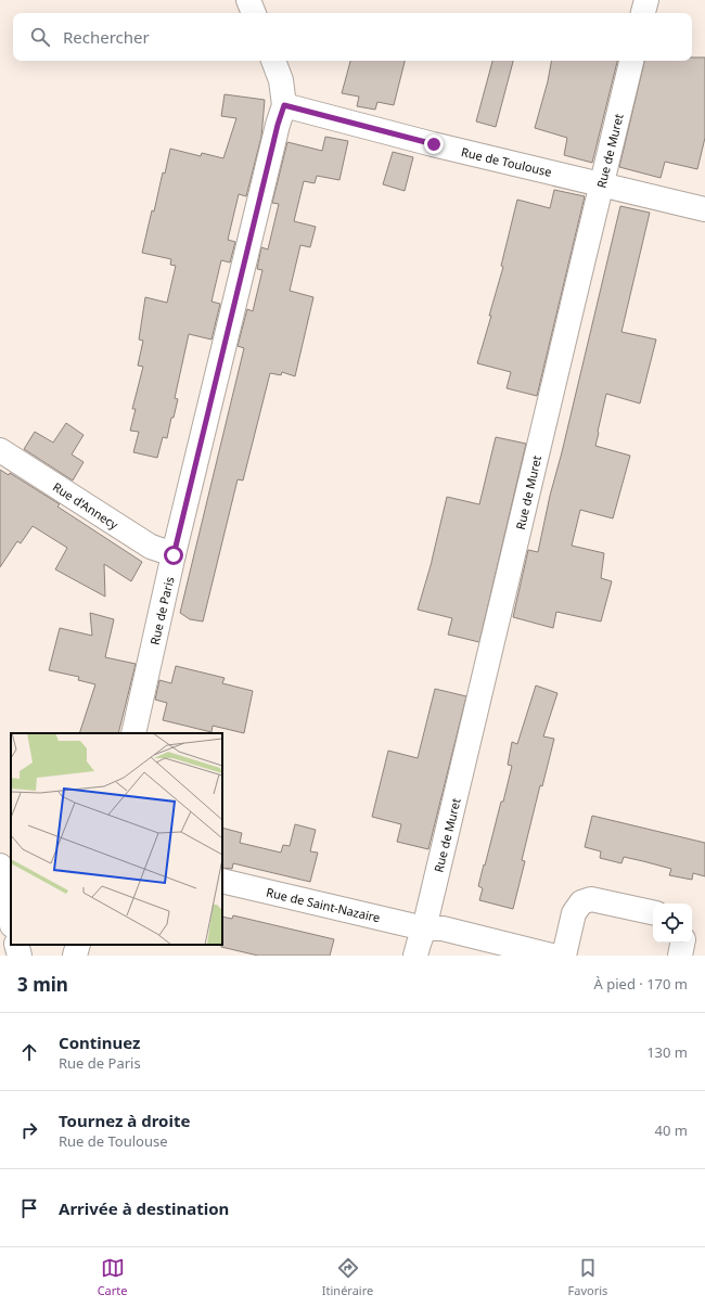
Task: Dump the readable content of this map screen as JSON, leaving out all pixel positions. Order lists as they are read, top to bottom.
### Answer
{
  "streets": {
    "street": [
      "Rue de Muret",
      "Rue de Toulouse",
      "Rue d'Annecy",
      "Rue de Paris",
      "Rue de Saint-Nazaire"
    ]
  },
  "crossings": [
    ["Rue de Muret", "Rue de Toulouse"],
    ["Rue de Muret", "Rue de Saint-Nazaire"],
    ["Rue de Toulouse", "Rue de Paris"],
    ["Rue d'Annecy", "Rue de Paris"]
  ],
  "page": {
    "search": "Rechercher",
    "heading": ["3 min", "À pied · 170 m"],
    "list": [
      ["Continuez", "Rue de Paris", "130 m"],
      ["Tournez à droite", "Rue de Toulouse", "40 m"],
      "Arrivée à destination"
    ],
    "nav": ["Carte", "Itinéraire", "Favoris"]
  }
}
